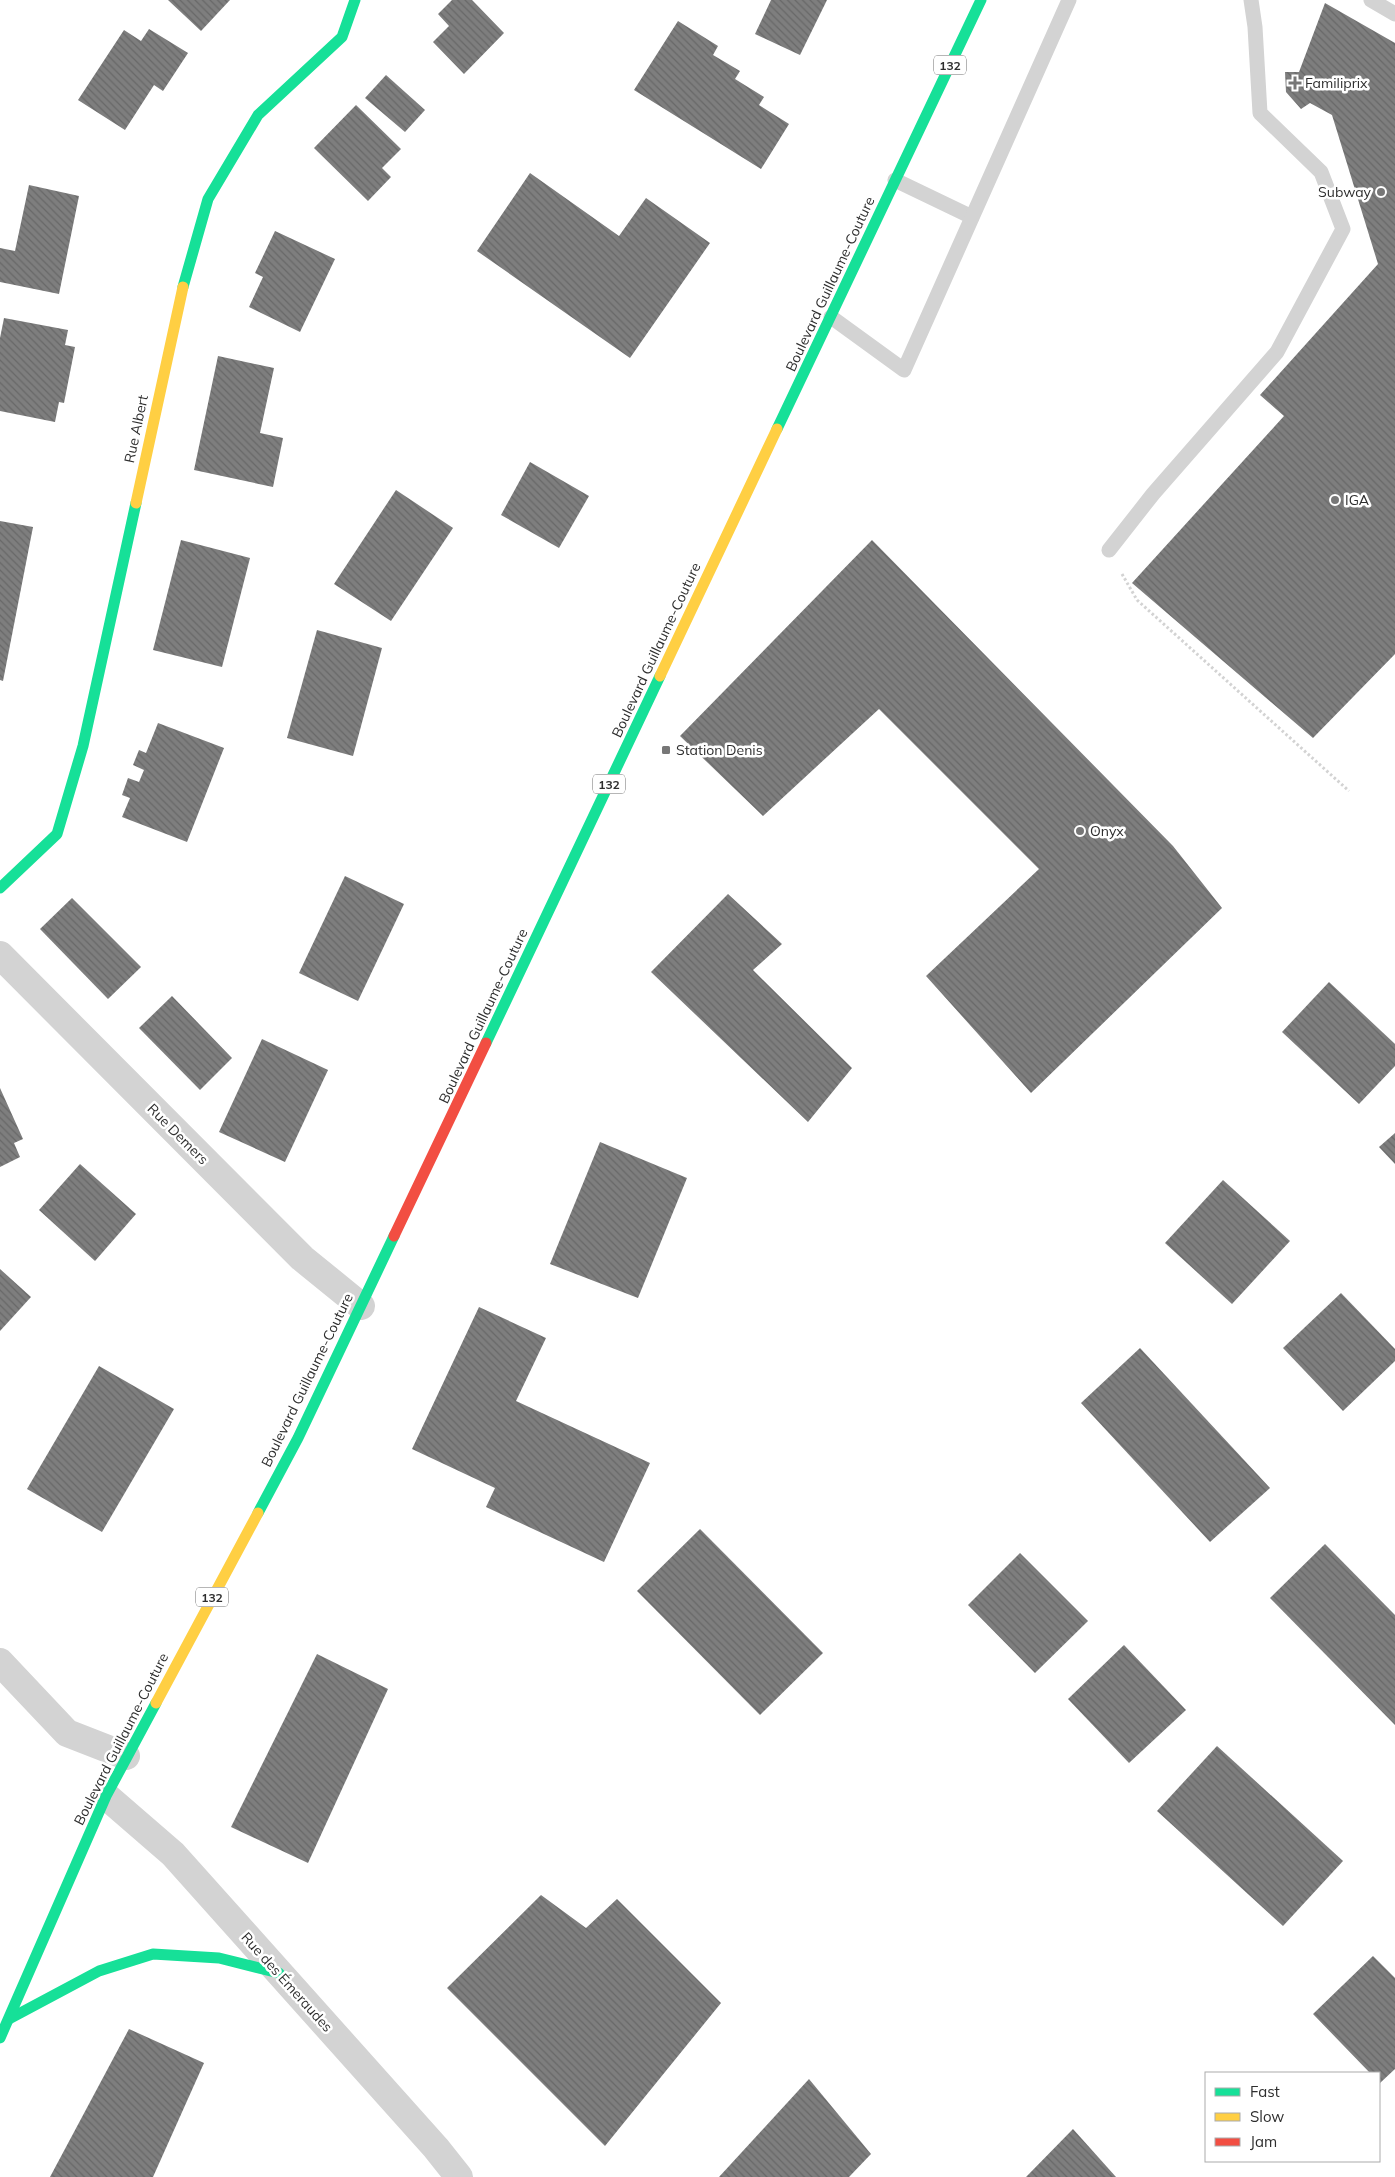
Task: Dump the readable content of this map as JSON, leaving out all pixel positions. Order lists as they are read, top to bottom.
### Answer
{
  "streets": {
    "main road": ["132", "Boulevard Guillaume-Couture", "Rue Albert"],
    "street": ["Rue Demers", "Rue des Émeraudes"]
  },
  "crossings": [
    ["Boulevard Guillaume-Couture", "Rue Demers"],
    ["Boulevard Guillaume-Couture", "Rue des Émeraudes"]
  ],
  "places": {
    "health": ["Familiprix"],
    "other": ["Subway", "IGA", "Onyx"],
    "transit": ["Station Denis"]
  },
  "legend": ["Fast", "Slow", "Jam"]
}
